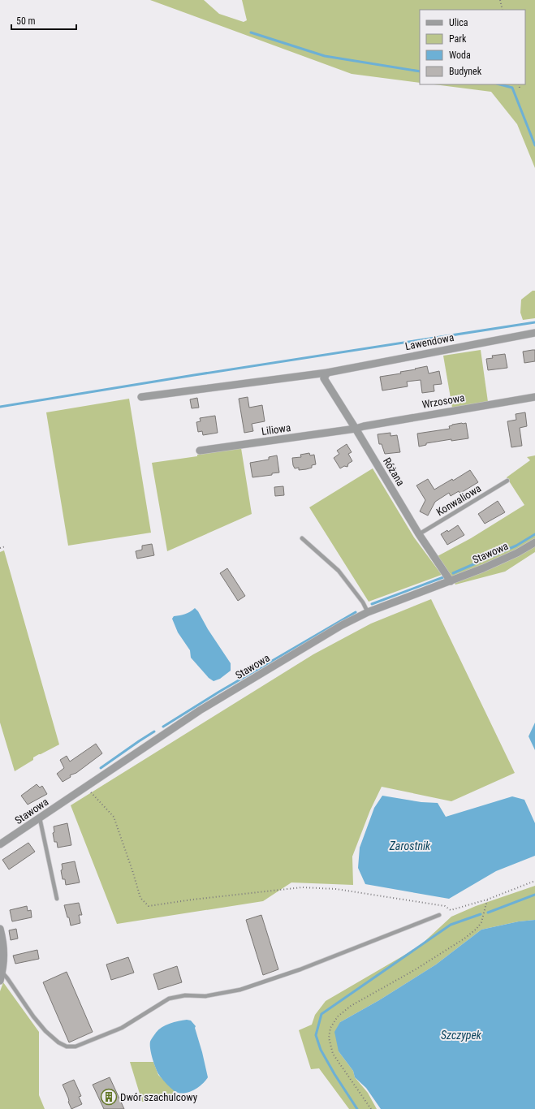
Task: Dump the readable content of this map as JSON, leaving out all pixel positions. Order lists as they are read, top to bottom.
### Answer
{
  "streets": {
    "street": [
      "Lawendowa",
      "Wrzosowa",
      "Liliowa",
      "Różana",
      "Stawowa"
    ],
    "lane": ["Konwaliowa"]
  },
  "crossings": [
    ["Lawendowa", "Różana"],
    ["Wrzosowa", "Liliowa"],
    ["Wrzosowa", "Różana"],
    ["Liliowa", "Różana"],
    ["Różana", "Konwaliowa"],
    ["Różana", "Stawowa"]
  ],
  "water": ["Zarostnik", "Szczypek"],
  "places": {
    "building": ["Dwór szachulcowy"]
  },
  "legend": [
    "Ulica",
    "Park",
    "Woda",
    "Budynek"
  ],
  "scale_bar": "50 m"
}
